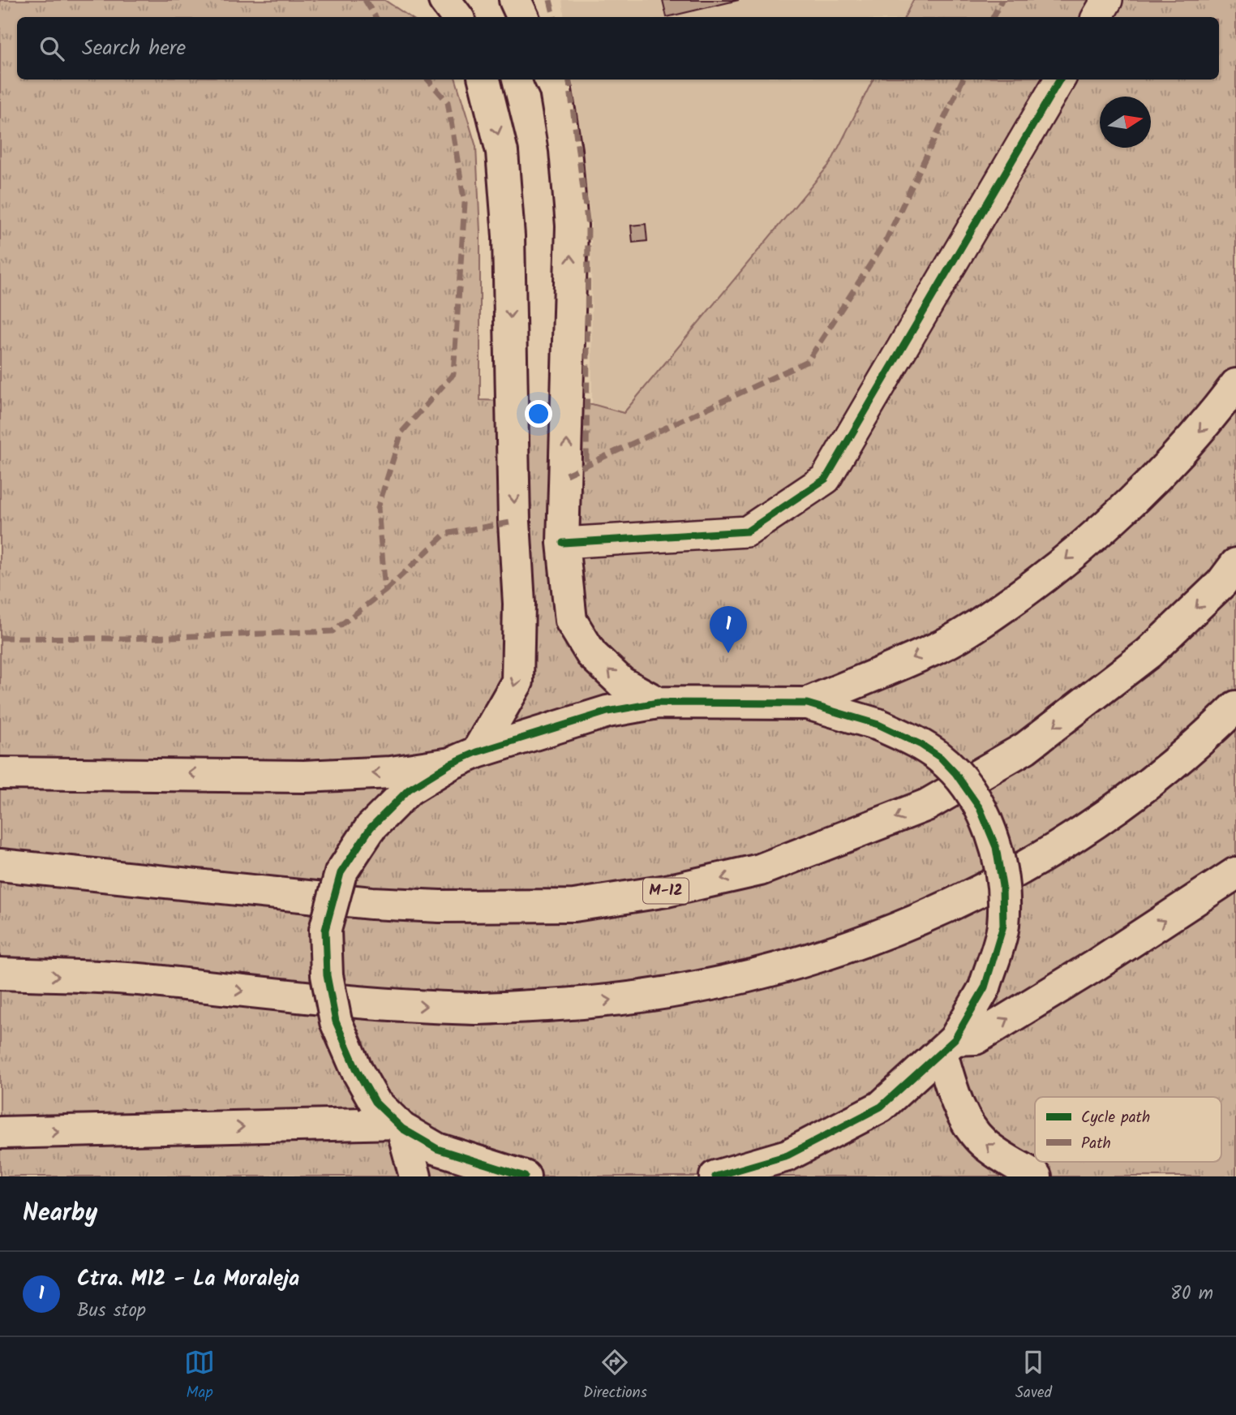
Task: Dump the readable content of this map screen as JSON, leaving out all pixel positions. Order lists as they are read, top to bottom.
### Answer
{
  "streets": {
    "main road": ["M-12"]
  },
  "legend": ["Cycle path", "Path"],
  "north": "right",
  "page": {
    "search": "Search here",
    "pins": "1",
    "heading": "Nearby",
    "list": [
      {
        "mark": "1",
        "name": "Ctra. M12 - La Moraleja",
        "note": "Bus stop",
        "value": "80 m"
      }
    ],
    "nav": ["Map", "Directions", "Saved"]
  }
}
